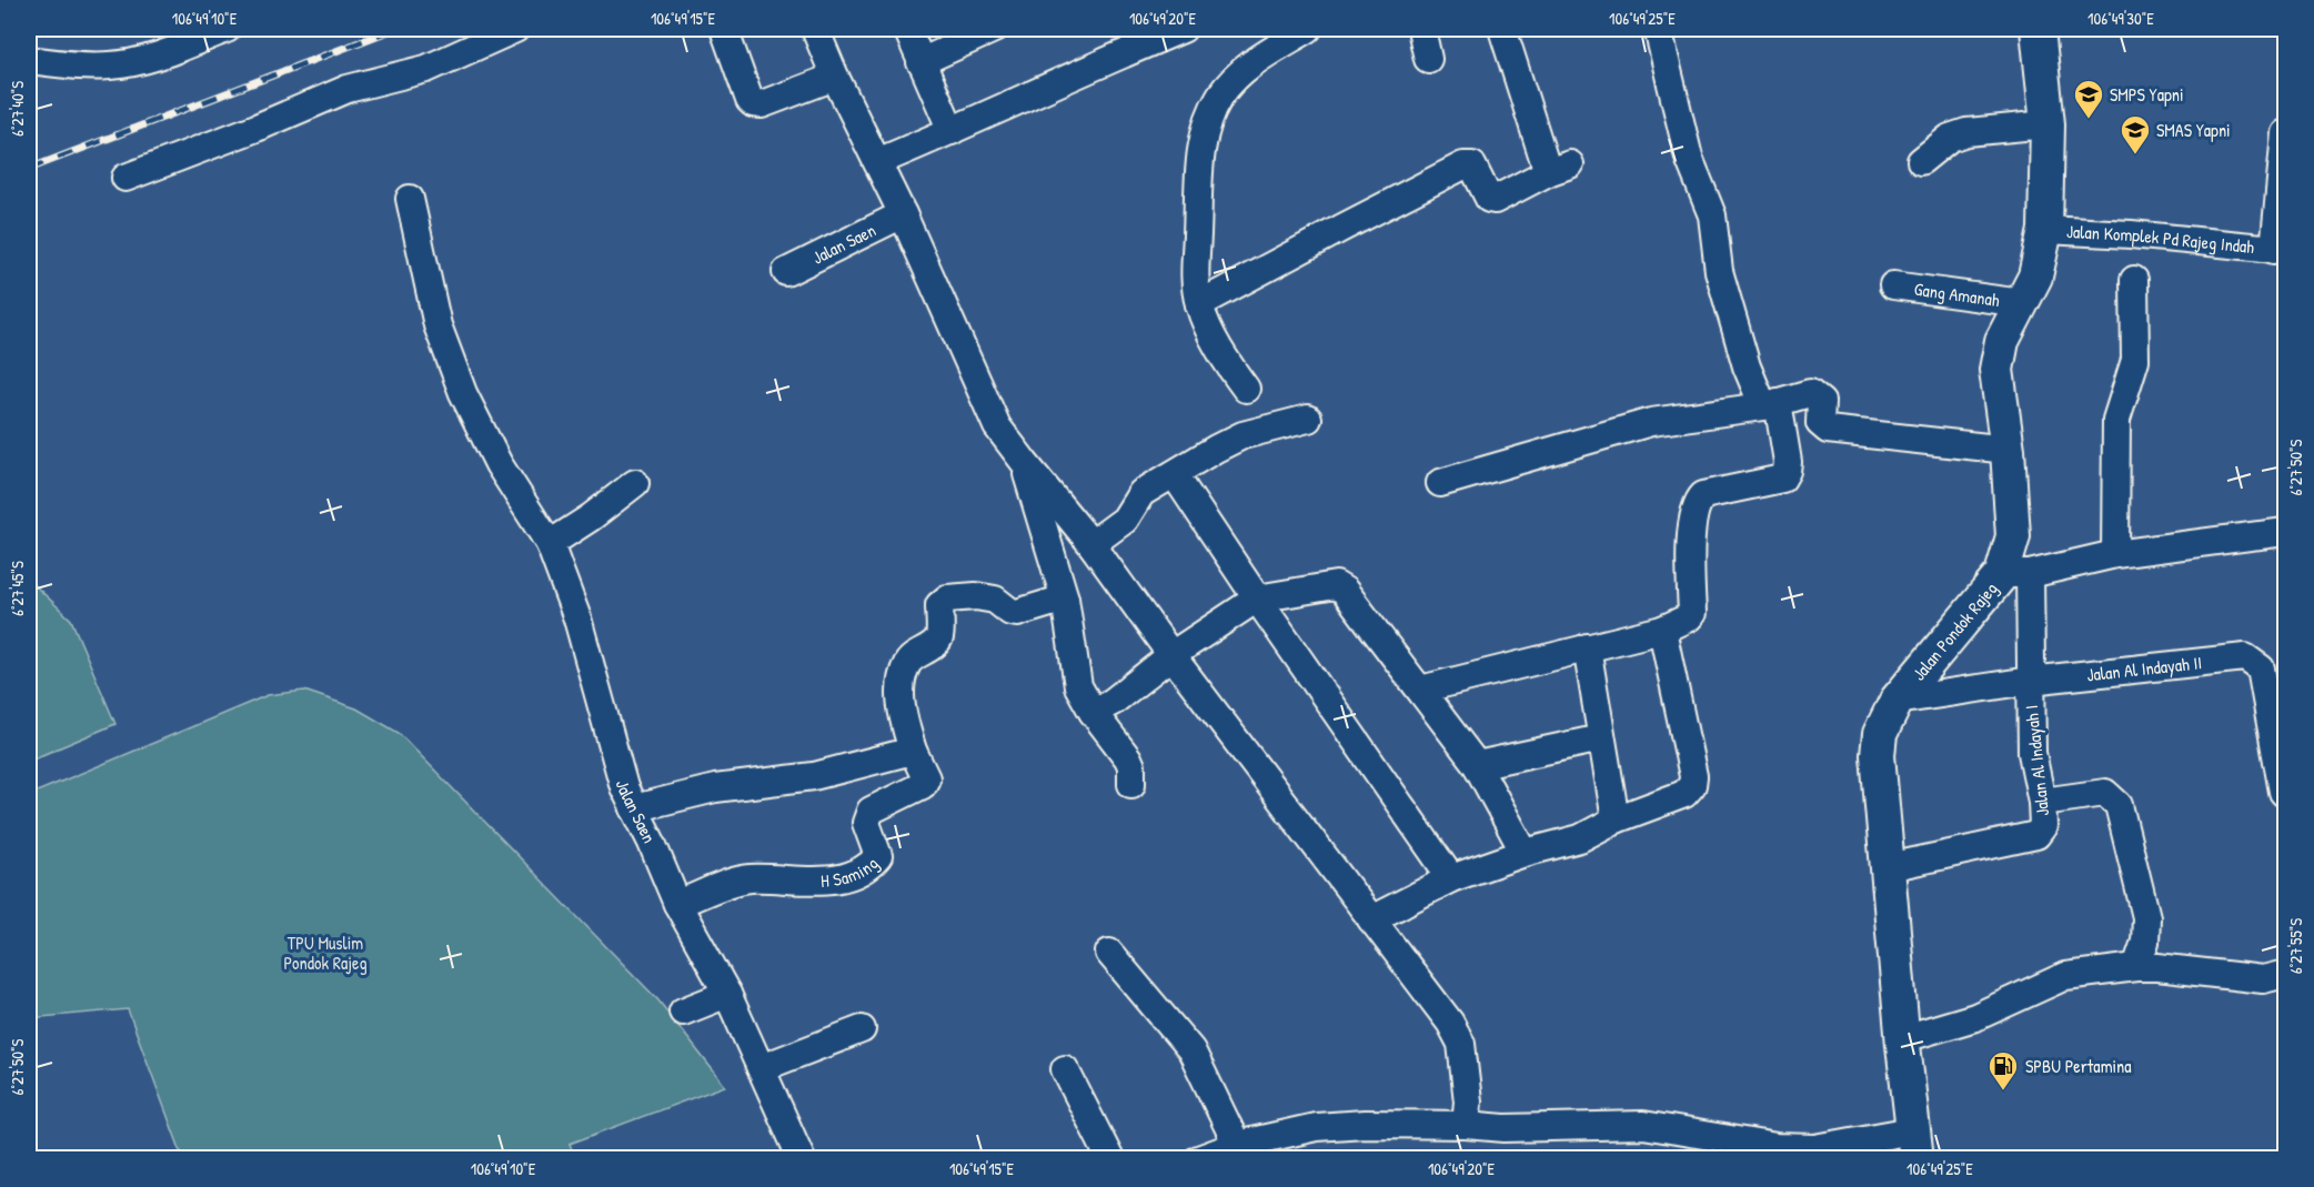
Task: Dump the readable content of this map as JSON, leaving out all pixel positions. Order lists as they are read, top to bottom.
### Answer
{
  "streets": {
    "main road": ["Jalan Pondok Rajeg"],
    "street": [
      "Jalan Komplek Pd Rajeg Indah",
      "Jalan Saen",
      "Gang Amanah",
      "Jalan Al Indayah II",
      "Jalan Al Indayah I",
      "H Saming"
    ]
  },
  "crossings": [
    ["Jalan Komplek Pd Rajeg Indah", "Jalan Pondok Rajeg"],
    ["Jalan Saen", "H Saming"],
    ["Gang Amanah", "Jalan Pondok Rajeg"],
    ["Jalan Pondok Rajeg", "Jalan Al Indayah II"],
    ["Jalan Pondok Rajeg", "Jalan Al Indayah I"],
    ["Jalan Al Indayah II", "Jalan Al Indayah I"]
  ],
  "parks": ["TPU Muslim Pondok Rajeg"],
  "places": {
    "school or university": ["SMPS Yapni", "SMAS Yapni"],
    "fuel station": ["SPBU Pertamina"]
  },
  "coordinates": [
    "106°49'10\"E",
    "106°49'15\"E",
    "106°49'20\"E",
    "106°49'25\"E",
    "106°49'30\"E",
    "6°27'40\"S",
    "6°27'50\"S",
    "6°27'45\"S",
    "6°27'55\"S"
  ]
}
